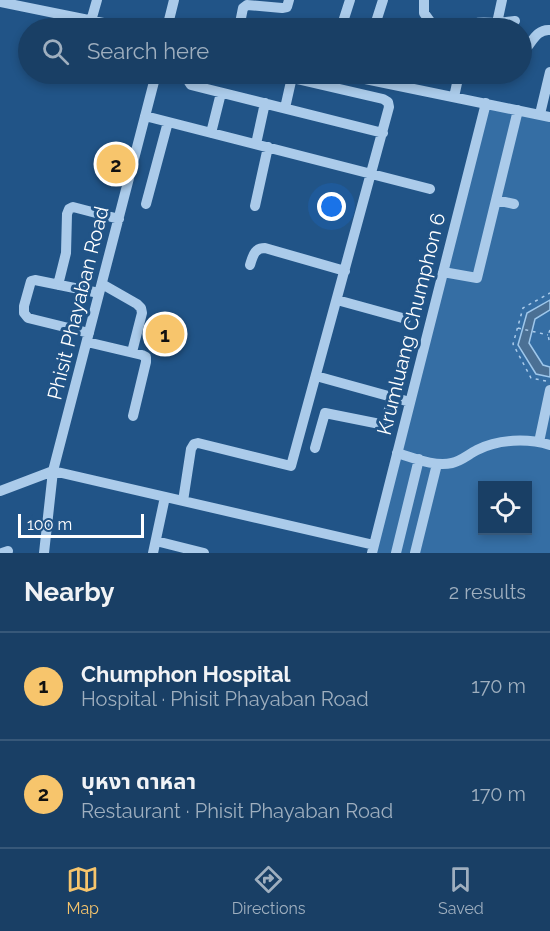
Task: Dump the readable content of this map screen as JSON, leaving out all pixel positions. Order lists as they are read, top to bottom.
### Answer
{
  "streets": {
    "street": ["Phisit Phayaban Road", "Krumluang Chumphon 6"]
  },
  "scale_bar": "100 m",
  "page": {
    "search": "Search here",
    "pins": ["2", "1"],
    "scale": "100 m",
    "heading": ["Nearby", "2 results"],
    "list": [
      {
        "mark": "1",
        "name": "Chumphon Hospital",
        "note": "Hospital · Phisit Phayaban Road",
        "value": "170 m"
      },
      {
        "mark": "2",
        "name": "บุหงา ดาหลา",
        "note": "Restaurant · Phisit Phayaban Road",
        "value": "170 m"
      }
    ],
    "nav": ["Map", "Directions", "Saved"]
  }
}
